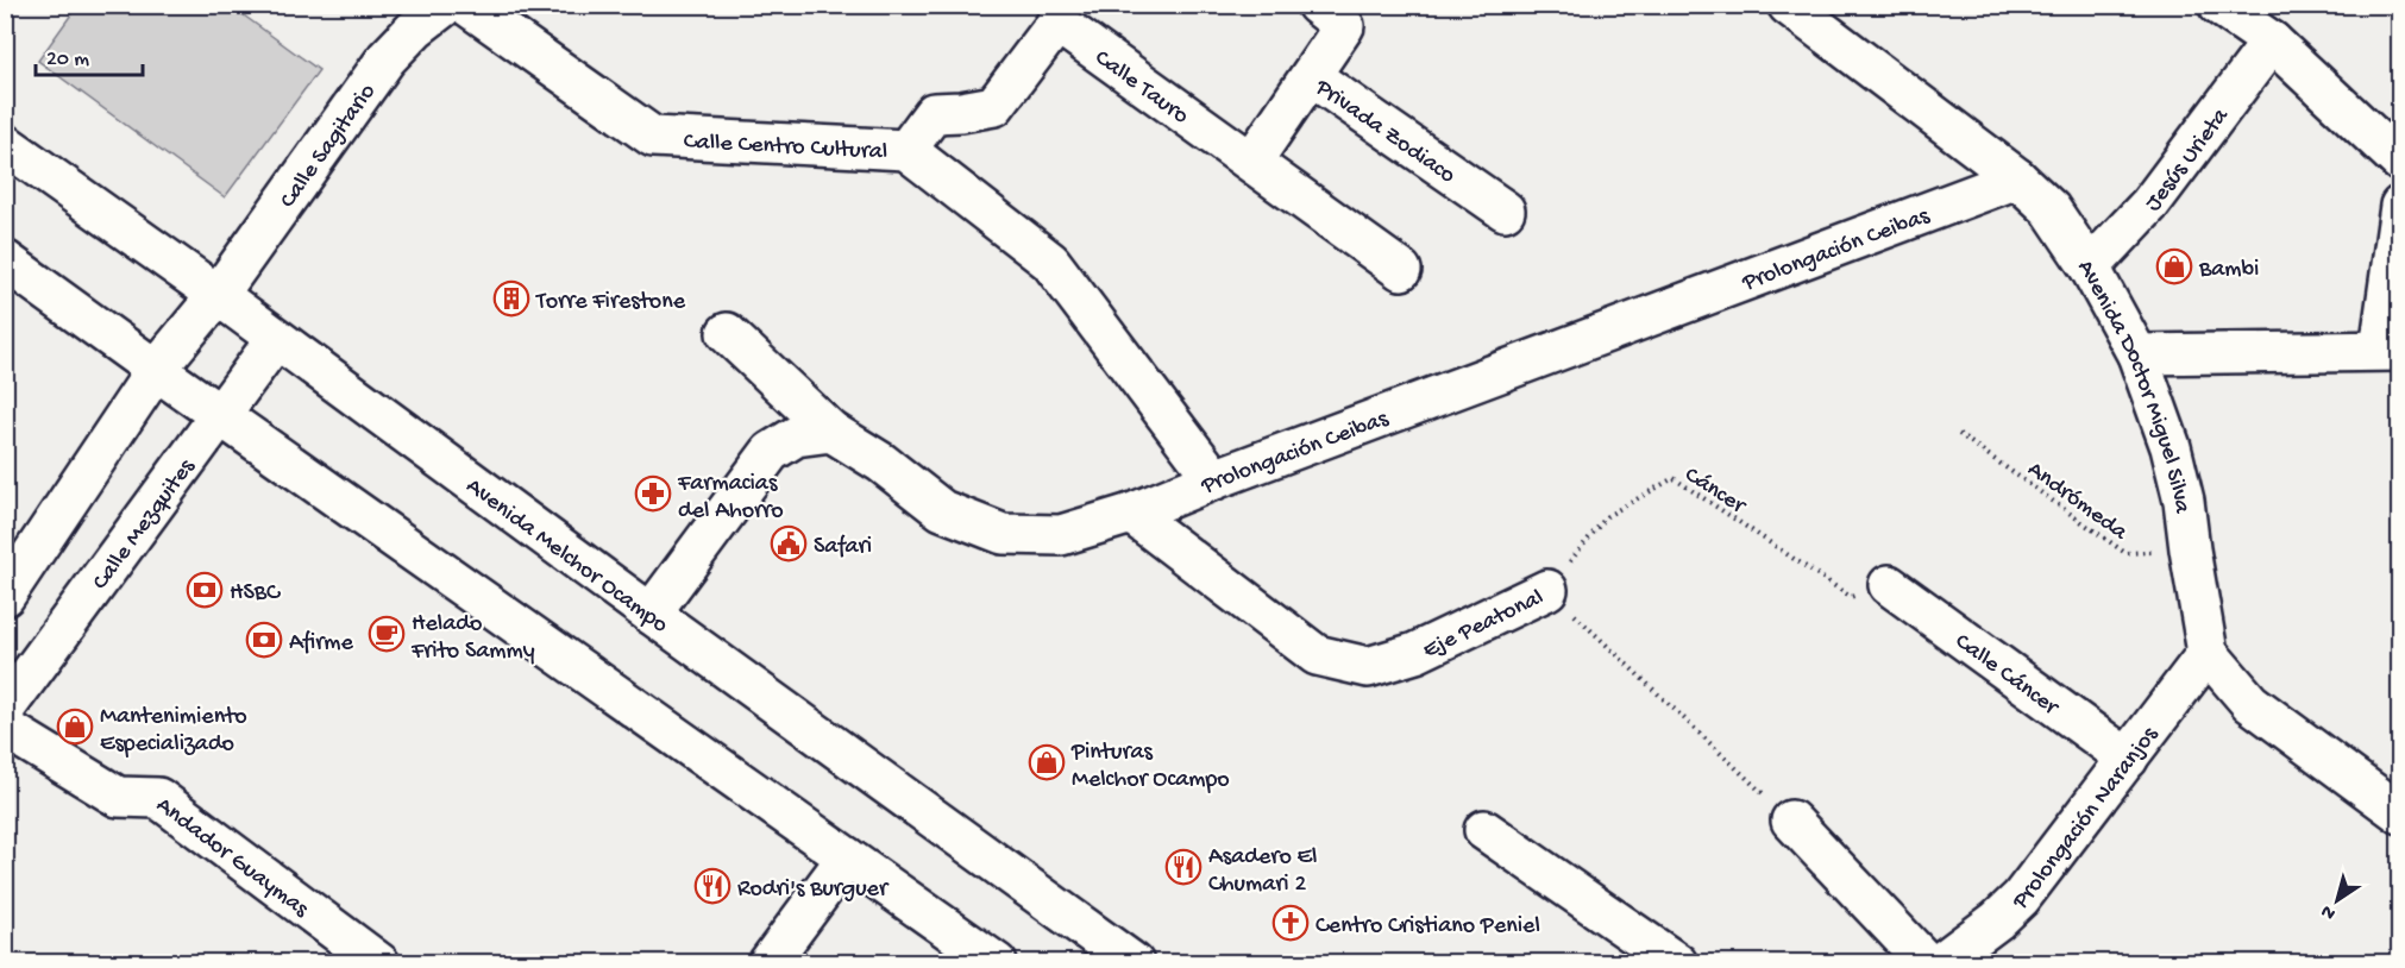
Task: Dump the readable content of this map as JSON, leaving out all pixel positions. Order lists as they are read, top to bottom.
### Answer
{
  "streets": {
    "street": [
      "Calle Tauro",
      "Privada Zodiaco",
      "Calle Sagitario",
      "Calle Centro Cultural",
      "Jesús Urieta",
      "Prolongación Ceibas",
      "Avenida Doctor Miguel Silva",
      "Calle Mezquites",
      "Avenida Melchor Ocampo",
      "Eje Peatonal",
      "Calle Cáncer",
      "Prolongación Naranjos",
      "Andador Guaymas"
    ],
    "path": ["Cáncer", "Andrómeda"]
  },
  "crossings": [
    ["Calle Tauro", "Calle Centro Cultural"],
    ["Calle Sagitario", "Avenida Melchor Ocampo"],
    ["Calle Centro Cultural", "Prolongación Ceibas"],
    ["Jesús Urieta", "Avenida Doctor Miguel Silva"],
    ["Prolongación Ceibas", "Avenida Doctor Miguel Silva"],
    ["Prolongación Ceibas", "Eje Peatonal"],
    ["Avenida Doctor Miguel Silva", "Andrómeda"],
    ["Avenida Doctor Miguel Silva", "Prolongación Naranjos"],
    ["Cáncer", "Eje Peatonal"],
    ["Cáncer", "Calle Cáncer"],
    ["Calle Mezquites", "Avenida Melchor Ocampo"],
    ["Calle Cáncer", "Prolongación Naranjos"]
  ],
  "places": {
    "shop": ["Bambi", "Mantenimiento Especializado", "Pinturas Melchor Ocampo"],
    "building": ["Torre Firestone"],
    "pharmacy": ["Farmacias del Ahorro"],
    "public building": ["Safari"],
    "bank": ["HSBC", "Afirme"],
    "cafe": ["Helado Frito Sammy"],
    "restaurant": ["Asadero El Chumari 2", "Rodri's Burguer"],
    "church": ["Centro Cristiano Peniel"]
  },
  "scale_bar": "20 m",
  "north": "bottom left"
}
